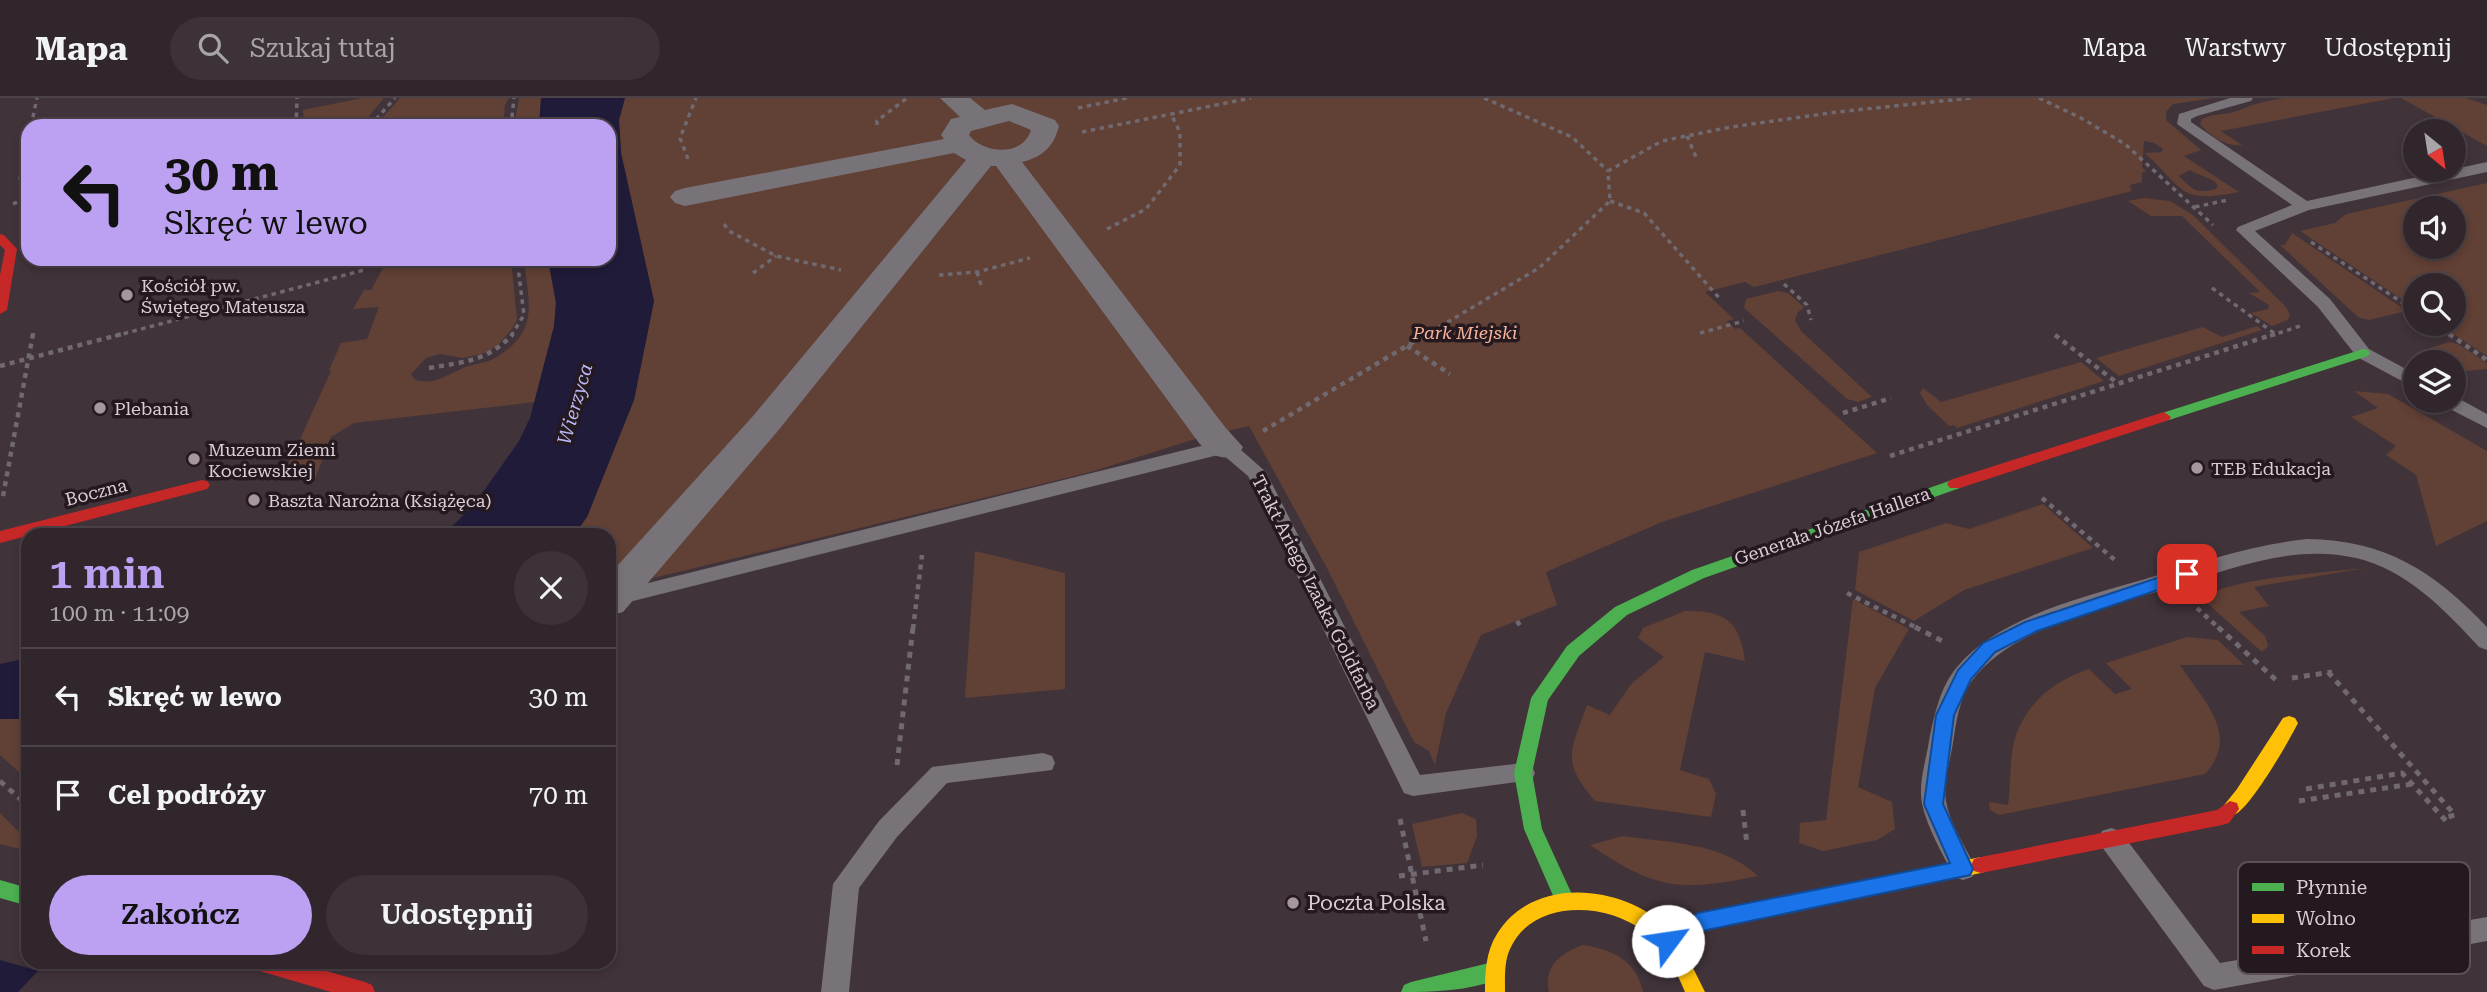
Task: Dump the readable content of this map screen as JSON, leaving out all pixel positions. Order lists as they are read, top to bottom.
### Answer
{
  "streets": {
    "street": ["Boczna", "Generała Józefa Hallera", "Trakt Ariego Izaaka Goldfarba"]
  },
  "crossings": [
    ["Generała Józefa Hallera", "Trakt Ariego Izaaka Goldfarba"]
  ],
  "water": ["Wierzyca"],
  "parks": ["Park Miejski"],
  "places": [
    "Kościół pw. Świętego Mateusza",
    "Plebania",
    "Muzeum Ziemi Kociewskiej",
    "TEB Edukacja",
    "Baszta Narożna (Książęca)",
    "Poczta Polska"
  ],
  "legend": ["Płynnie", "Wolno", "Korek"],
  "north": "bottom right",
  "page": {
    "header": "Mapa",
    "search": "Szukaj tutaj",
    "nav": ["Mapa", "Warstwy", "Udostępnij"],
    "turn": ["30 m", "Skręć w lewo"],
    "heading": ["1 min", "100 m · 11:09"],
    "list": [
      {
        "name": "Skręć w lewo",
        "value": "30 m"
      },
      {
        "name": "Cel podróży",
        "value": "70 m"
      }
    ],
    "buttons": ["Zakończ", "Udostępnij"]
  }
}
